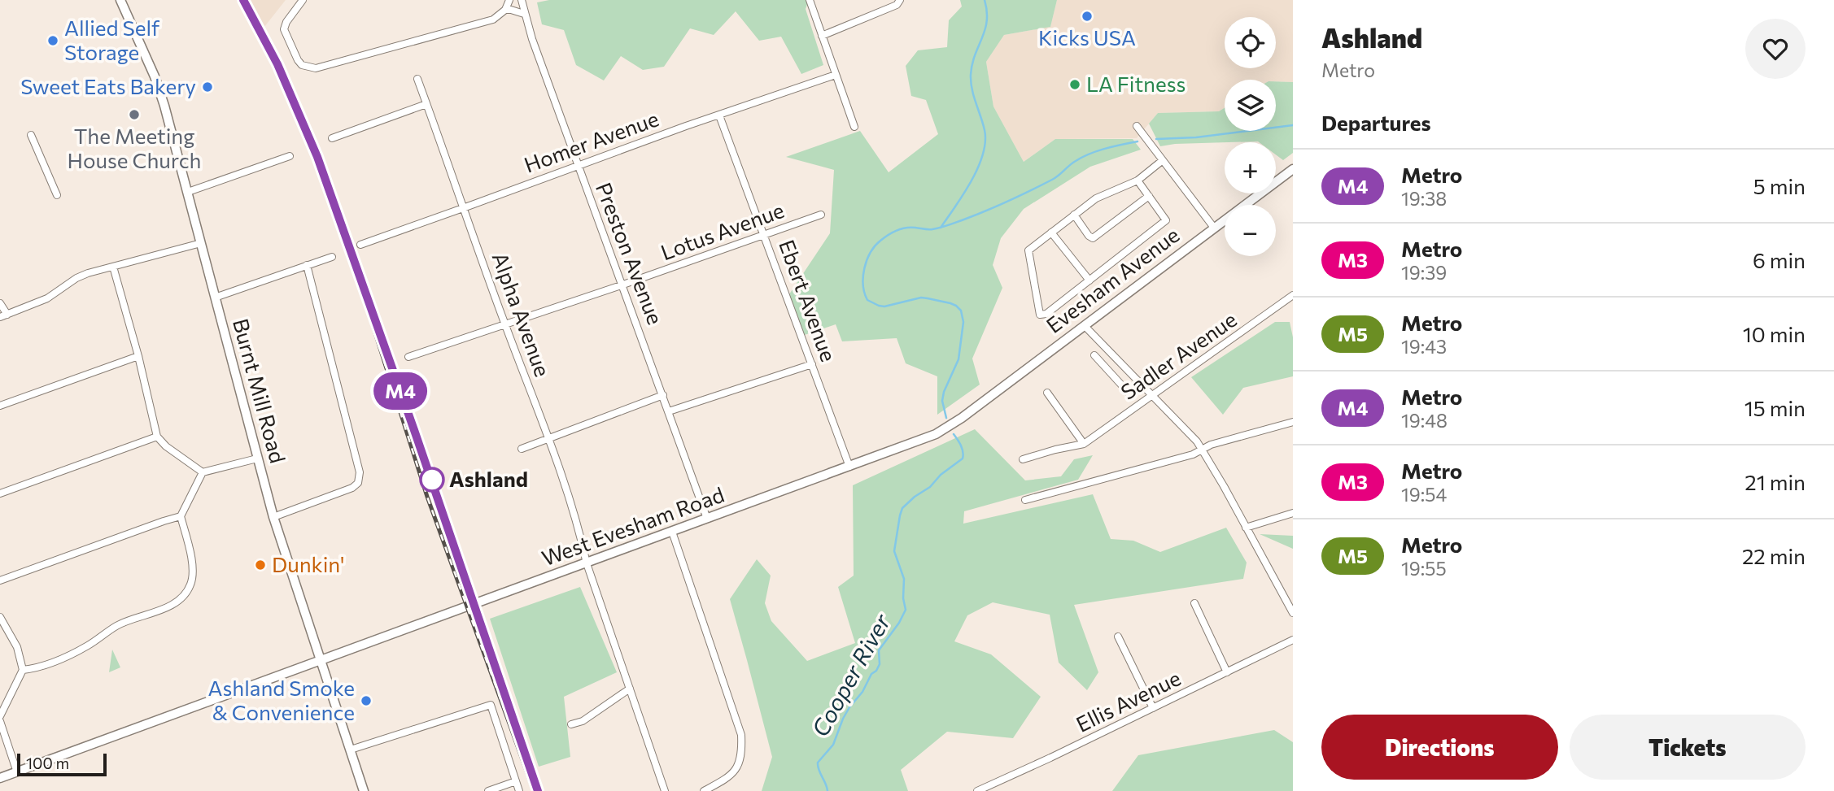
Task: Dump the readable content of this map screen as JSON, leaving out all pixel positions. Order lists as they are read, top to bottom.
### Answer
{
  "streets": {
    "main road": ["Evesham Avenue", "Burnt Mill Road", "West Evesham Road"],
    "street": [
      "Homer Avenue",
      "Lotus Avenue",
      "Preston Avenue",
      "Ebert Avenue",
      "Alpha Avenue",
      "Sadler Avenue",
      "Ellis Avenue"
    ]
  },
  "crossings": [
    ["Homer Avenue", "Preston Avenue"],
    ["Homer Avenue", "Ebert Avenue"],
    ["Homer Avenue", "Alpha Avenue"],
    ["Lotus Avenue", "Preston Avenue"],
    ["Lotus Avenue", "Ebert Avenue"],
    ["Lotus Avenue", "Alpha Avenue"],
    ["Preston Avenue", "West Evesham Road"],
    ["Evesham Avenue", "West Evesham Road"],
    ["Ebert Avenue", "West Evesham Road"],
    ["Alpha Avenue", "West Evesham Road"],
    ["Burnt Mill Road", "West Evesham Road"]
  ],
  "water": ["Cooper River"],
  "places": [
    "Kicks USA",
    "Allied Self Storage",
    "LA Fitness",
    "Sweet Eats Bakery",
    "The Meeting House Church",
    "Ashland",
    "Dunkin'",
    "Ashland Smoke & Convenience"
  ],
  "lines": ["metro line M4"],
  "scale_bar": "100 m",
  "page": {
    "on_map": "M4",
    "heading": [
      ["Ashland", "Metro"],
      "Departures"
    ],
    "map_buttons": ["+", "−"],
    "list": [
      {
        "mark": "M4",
        "name": "Metro",
        "note": "19:38",
        "value": "5 min"
      },
      {
        "mark": "M3",
        "name": "Metro",
        "note": "19:39",
        "value": "6 min"
      },
      {
        "mark": "M5",
        "name": "Metro",
        "note": "19:43",
        "value": "10 min"
      },
      {
        "mark": "M4",
        "name": "Metro",
        "note": "19:48",
        "value": "15 min"
      },
      {
        "mark": "M3",
        "name": "Metro",
        "note": "19:54",
        "value": "21 min"
      },
      {
        "mark": "M5",
        "name": "Metro",
        "note": "19:55",
        "value": "22 min"
      }
    ],
    "buttons": ["Directions", "Tickets"],
    "scale": "100 m"
  }
}
